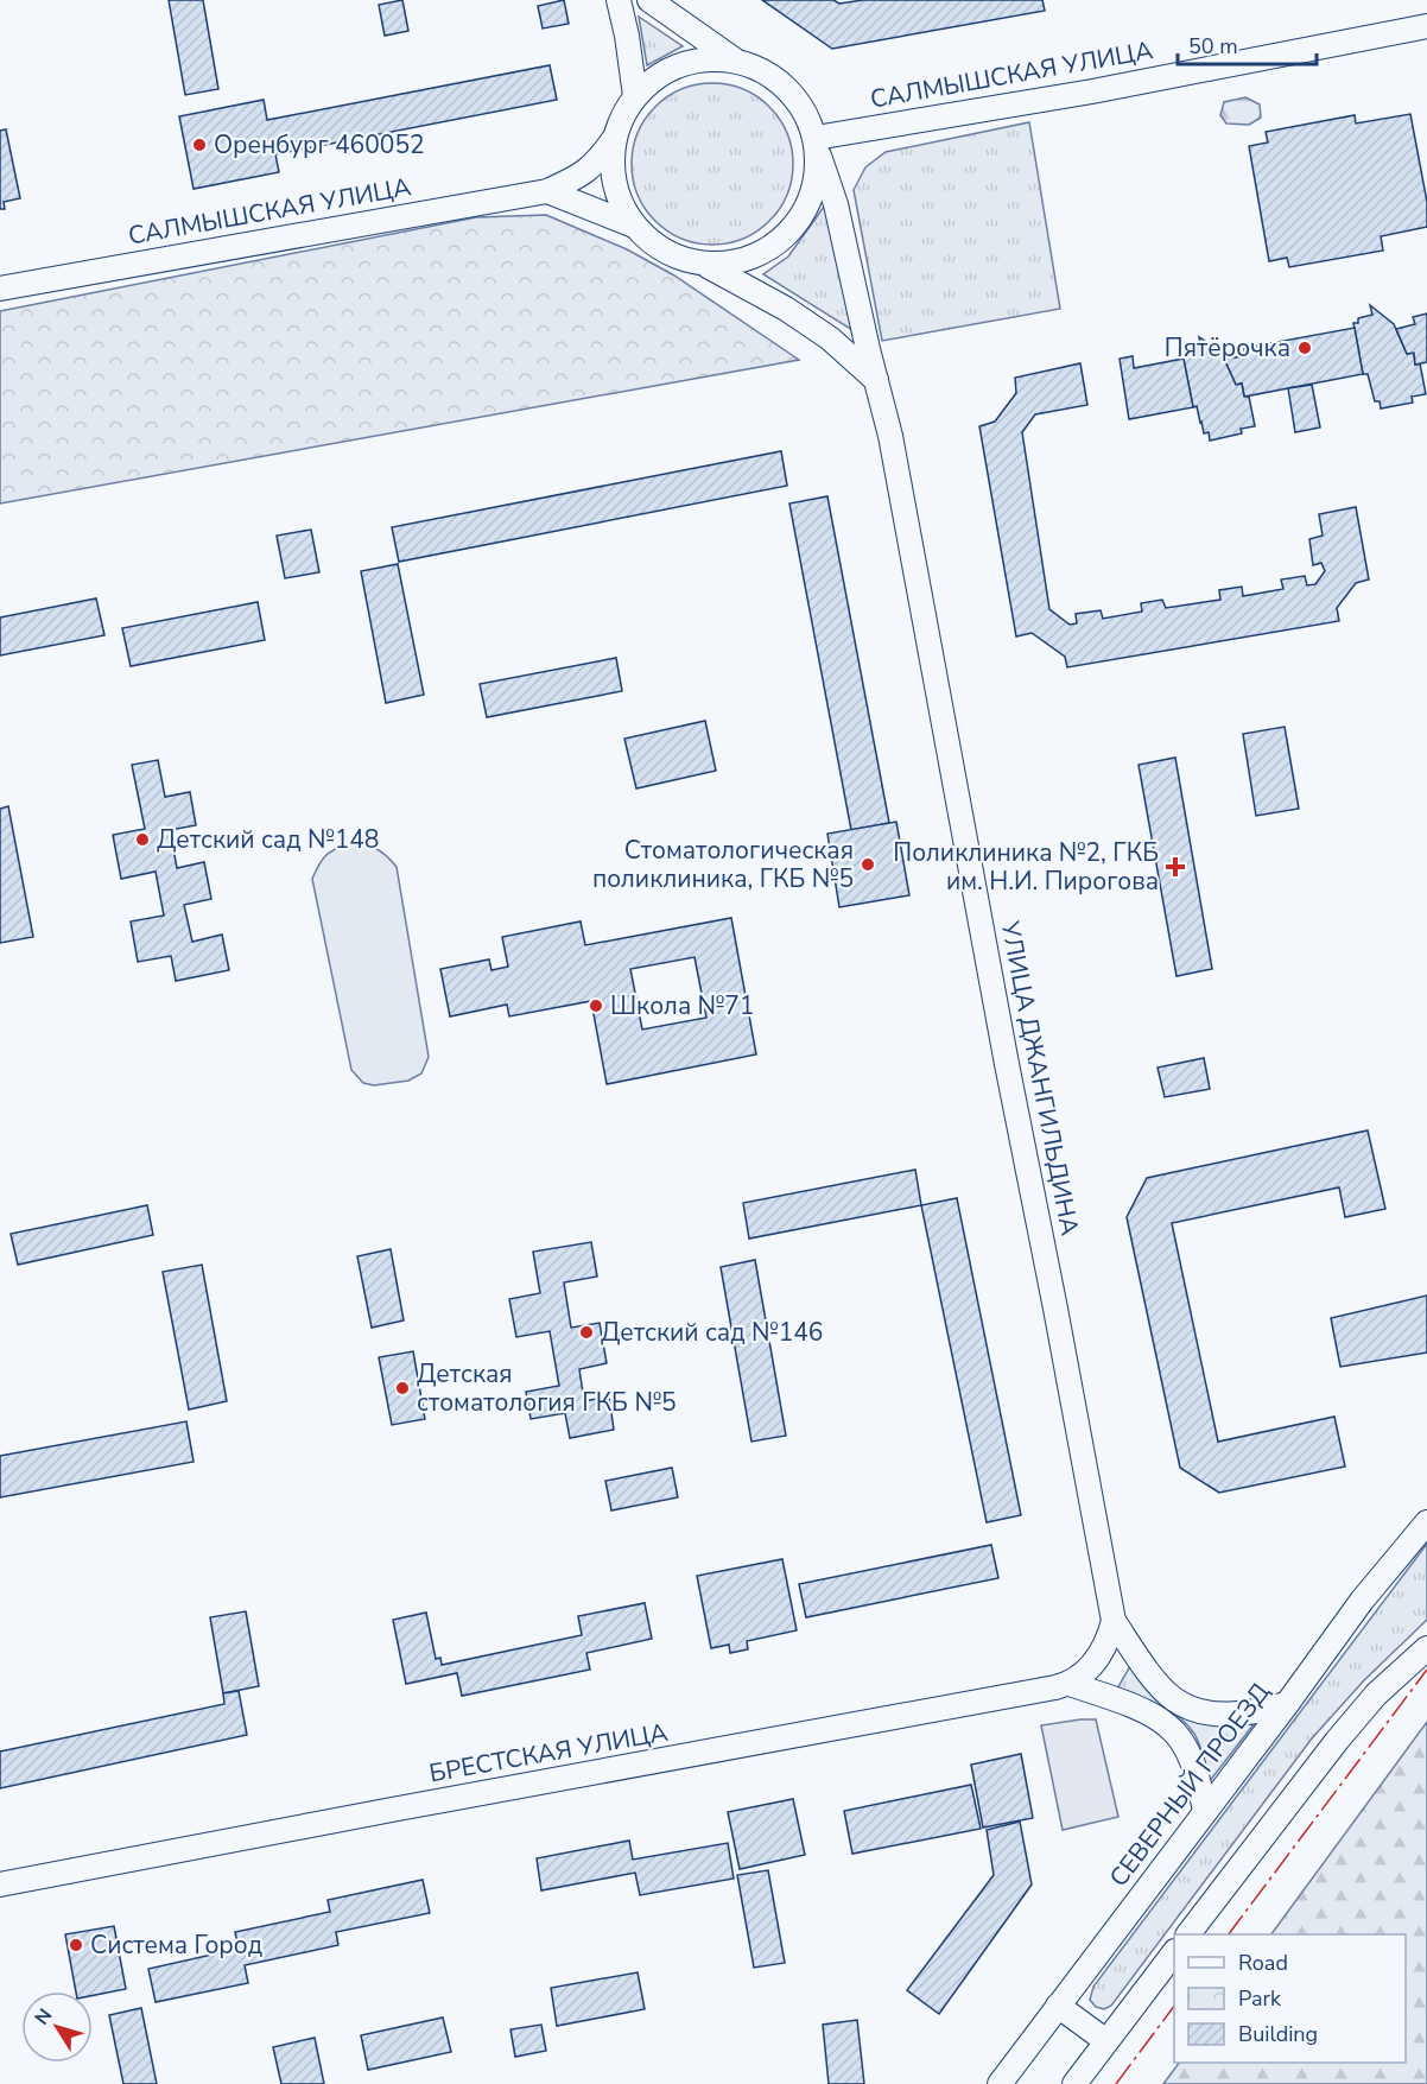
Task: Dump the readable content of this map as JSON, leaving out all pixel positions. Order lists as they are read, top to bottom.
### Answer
{
  "streets": {
    "main road": [
      "САЛМЫШСКАЯ УЛИЦА",
      "УЛИЦА ДЖАНГИЛЬДИНА",
      "БРЕСТСКАЯ УЛИЦА",
      "СЕВЕРНЫЙ ПРОЕЗД"
    ]
  },
  "crossings": [
    ["САЛМЫШСКАЯ УЛИЦА", "УЛИЦА ДЖАНГИЛЬДИНА"]
  ],
  "places": {
    "other": [
      "Оренбург 460052",
      "Пятёрочка",
      "Детский сад №148",
      "Стоматологическая поликлиника, ГКБ №5",
      "Школа №71",
      "Детский сад №146",
      "Детская стоматология ГКБ №5",
      "Система Город"
    ],
    "health": ["Поликлиника №2, ГКБ им. Н.И. Пирогова"]
  },
  "legend": ["Road", "Park", "Building"],
  "scale_bar": "50 m",
  "north": "top left"
}
